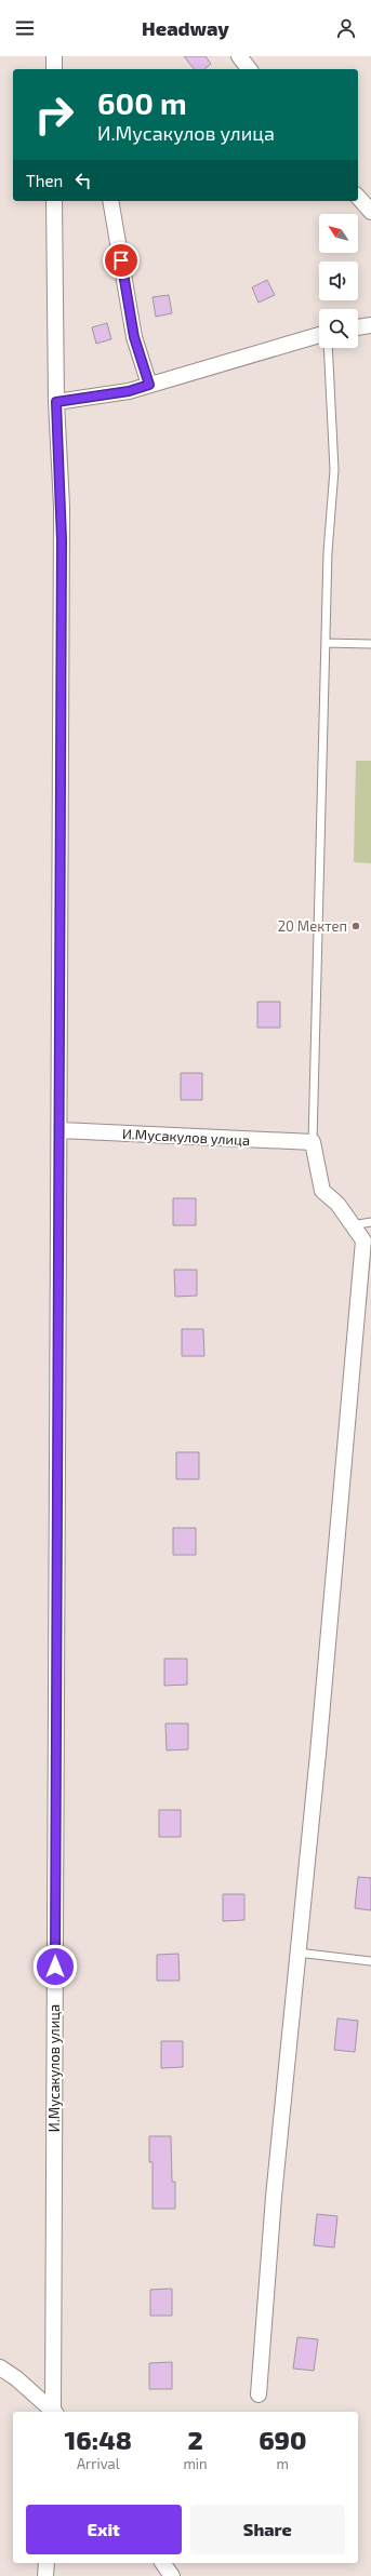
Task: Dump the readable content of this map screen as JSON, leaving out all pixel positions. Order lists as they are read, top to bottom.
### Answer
{
  "streets": {
    "street": ["И.Мусакулов улица"]
  },
  "places": ["20 Мектеп"],
  "north": "top left",
  "page": {
    "header": "Headway",
    "turn": ["600 m", "И.Мусакулов улица"],
    "then": "Then",
    "eta": [
      "16:48",
      "Arrival",
      "2",
      "min",
      "690",
      "m"
    ],
    "buttons": ["Exit", "Share"]
  }
}
